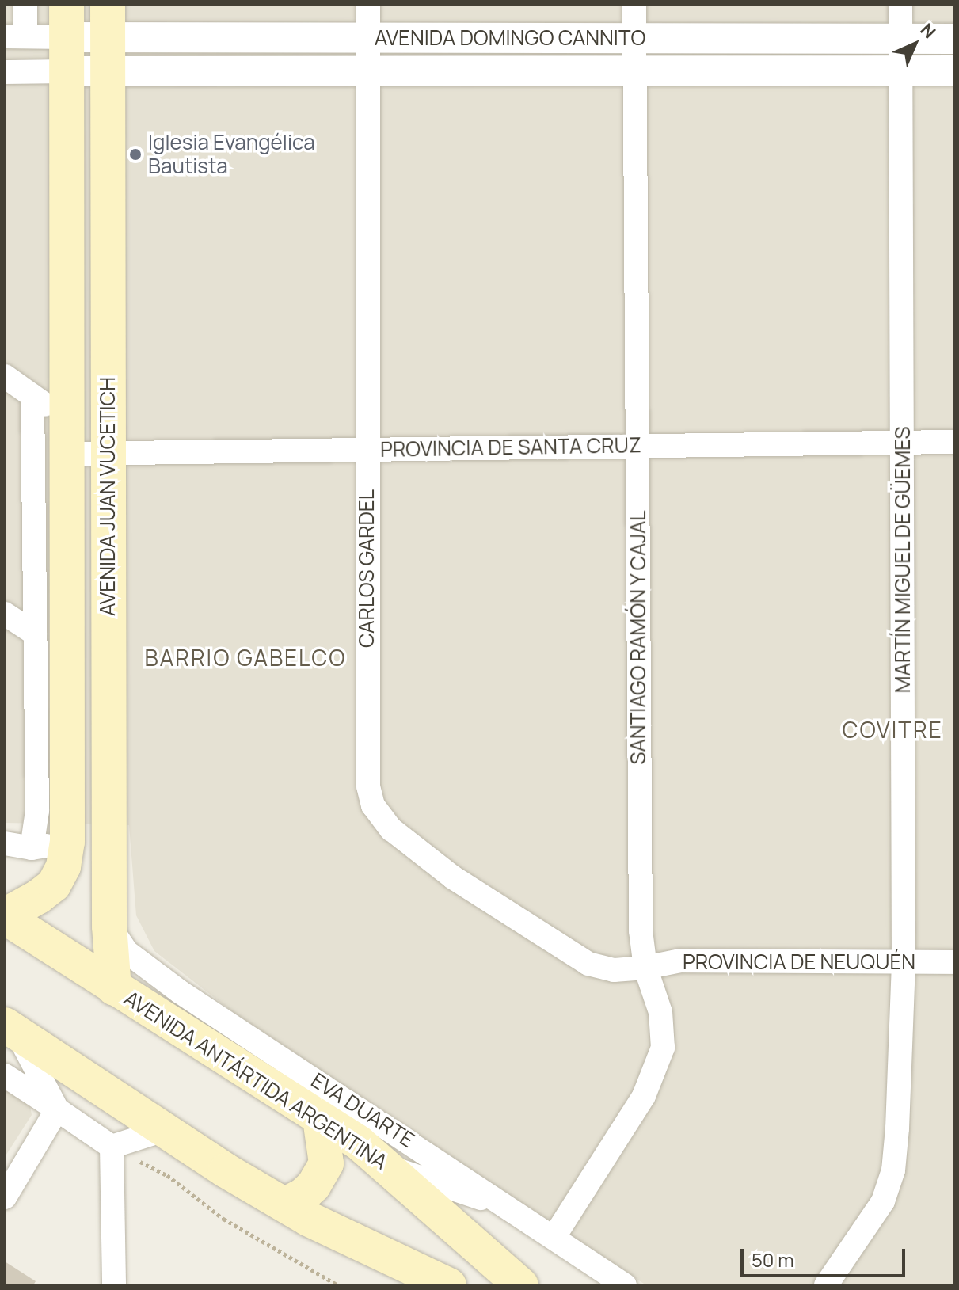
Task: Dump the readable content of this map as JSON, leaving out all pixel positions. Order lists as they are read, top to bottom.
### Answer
{
  "streets": {
    "main road": ["AVENIDA JUAN VUCETICH", "AVENIDA ANTÁRTIDA ARGENTINA"],
    "street": [
      "AVENIDA DOMINGO CANNITO",
      "PROVINCIA DE SANTA CRUZ",
      "MARTÍN MIGUEL DE GÜEMES",
      "CARLOS GARDEL",
      "SANTIAGO RAMÓN Y CAJAL",
      "PROVINCIA DE NEUQUÉN",
      "EVA DUARTE"
    ]
  },
  "crossings": [
    ["AVENIDA DOMINGO CANNITO", "AVENIDA JUAN VUCETICH"],
    ["AVENIDA DOMINGO CANNITO", "MARTÍN MIGUEL DE GÜEMES"],
    ["AVENIDA DOMINGO CANNITO", "CARLOS GARDEL"],
    ["AVENIDA DOMINGO CANNITO", "SANTIAGO RAMÓN Y CAJAL"],
    ["PROVINCIA DE SANTA CRUZ", "AVENIDA JUAN VUCETICH"],
    ["PROVINCIA DE SANTA CRUZ", "MARTÍN MIGUEL DE GÜEMES"],
    ["PROVINCIA DE SANTA CRUZ", "CARLOS GARDEL"],
    ["PROVINCIA DE SANTA CRUZ", "SANTIAGO RAMÓN Y CAJAL"],
    ["AVENIDA JUAN VUCETICH", "AVENIDA ANTÁRTIDA ARGENTINA"],
    ["AVENIDA JUAN VUCETICH", "EVA DUARTE"],
    ["MARTÍN MIGUEL DE GÜEMES", "PROVINCIA DE NEUQUÉN"],
    ["CARLOS GARDEL", "SANTIAGO RAMÓN Y CAJAL"],
    ["CARLOS GARDEL", "PROVINCIA DE NEUQUÉN"],
    ["SANTIAGO RAMÓN Y CAJAL", "PROVINCIA DE NEUQUÉN"],
    ["SANTIAGO RAMÓN Y CAJAL", "EVA DUARTE"]
  ],
  "districts": ["BARRIO GABELCO", "COVITRE"],
  "places": ["Iglesia Evangélica Bautista"],
  "scale_bar": "50 m",
  "north": "top right"
}
